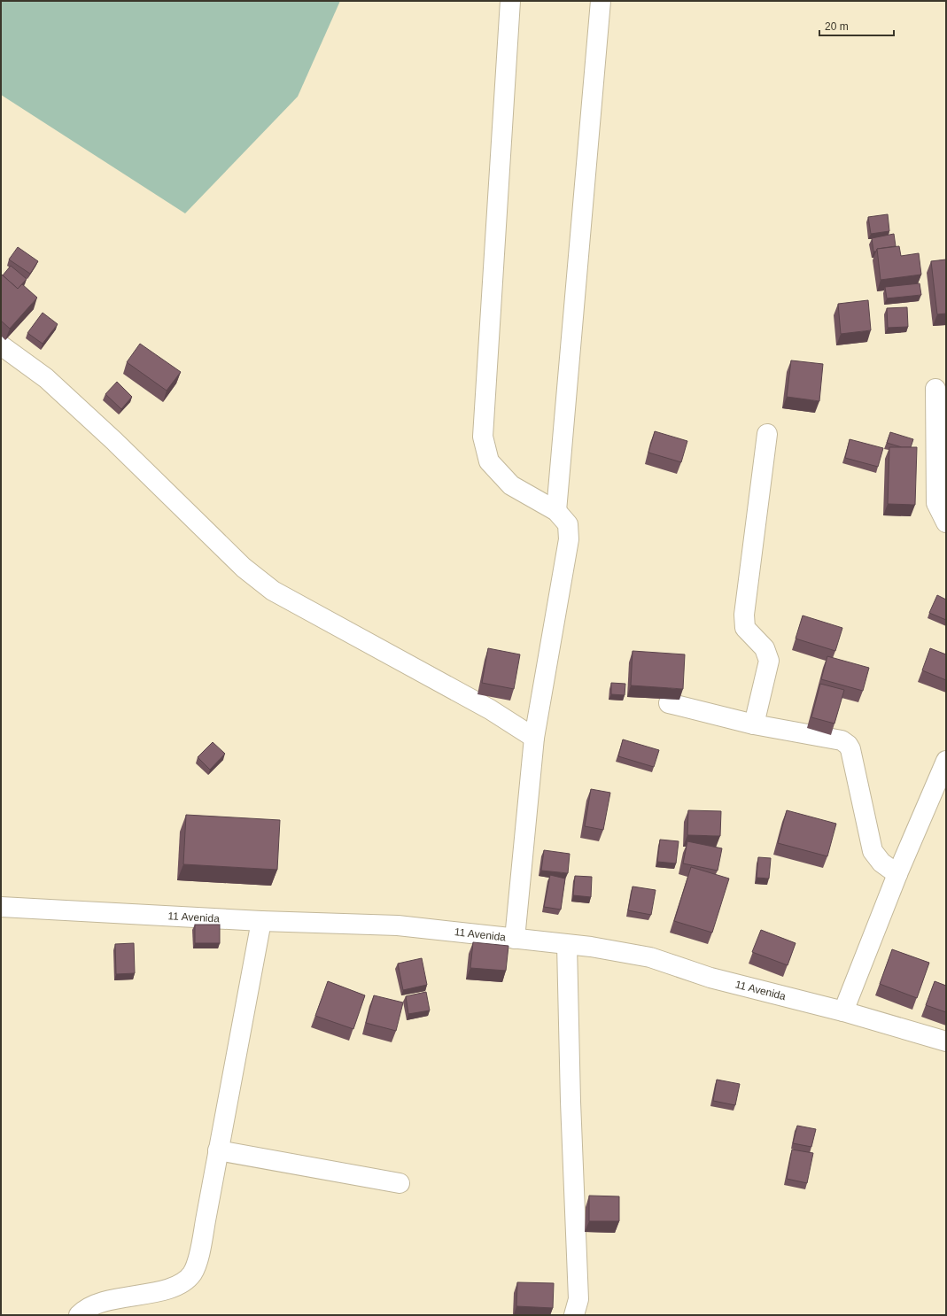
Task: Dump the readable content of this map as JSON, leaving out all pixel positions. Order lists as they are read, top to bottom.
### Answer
{
  "streets": {
    "street": ["11 Avenida"]
  },
  "scale_bar": "20 m"
}
